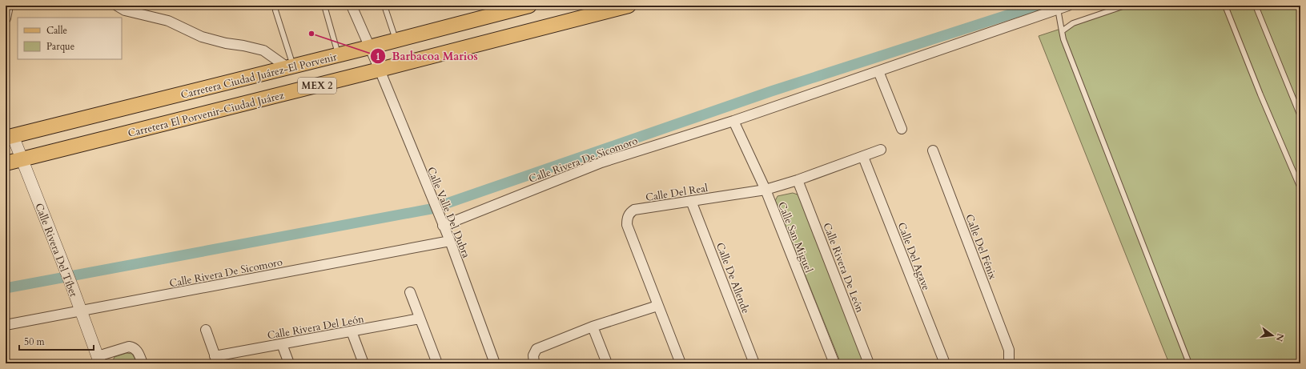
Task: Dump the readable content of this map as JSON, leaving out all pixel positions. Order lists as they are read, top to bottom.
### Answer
{
  "streets": {
    "main road": ["Carretera Ciudad Juárez-El Porvenir", "MEX 2", "Carretera El Porvenir-Ciudad Juárez"],
    "street": [
      "Calle Rivera De Sicomoro",
      "Calle Del Real",
      "Calle Valle Del Dubra",
      "Calle San Miguel",
      "Calle Del Fénix",
      "Calle Rivera Del Tíbet",
      "Calle Del Agave",
      "Calle Rivera De León",
      "Calle De Allende",
      "Calle Rivera Del León"
    ]
  },
  "crossings": [
    ["Carretera Ciudad Juárez-El Porvenir", "Calle Valle Del Dubra"],
    ["Carretera Ciudad Juárez-El Porvenir", "Calle Rivera Del Tíbet"],
    ["Carretera El Porvenir-Ciudad Juárez", "Calle Valle Del Dubra"],
    ["Carretera El Porvenir-Ciudad Juárez", "Calle Rivera Del Tíbet"],
    ["Calle Rivera De Sicomoro", "Calle Valle Del Dubra"],
    ["Calle Rivera De Sicomoro", "Calle San Miguel"],
    ["Calle Rivera De Sicomoro", "Calle Rivera Del Tíbet"],
    ["Calle Del Real", "Calle San Miguel"],
    ["Calle Del Real", "Calle Del Agave"],
    ["Calle Del Real", "Calle Rivera De León"],
    ["Calle Del Real", "Calle De Allende"]
  ],
  "places": ["Barbacoa Marios"],
  "legend": ["Calle", "Parque"],
  "scale_bar": "50 m",
  "north": "right"
}
